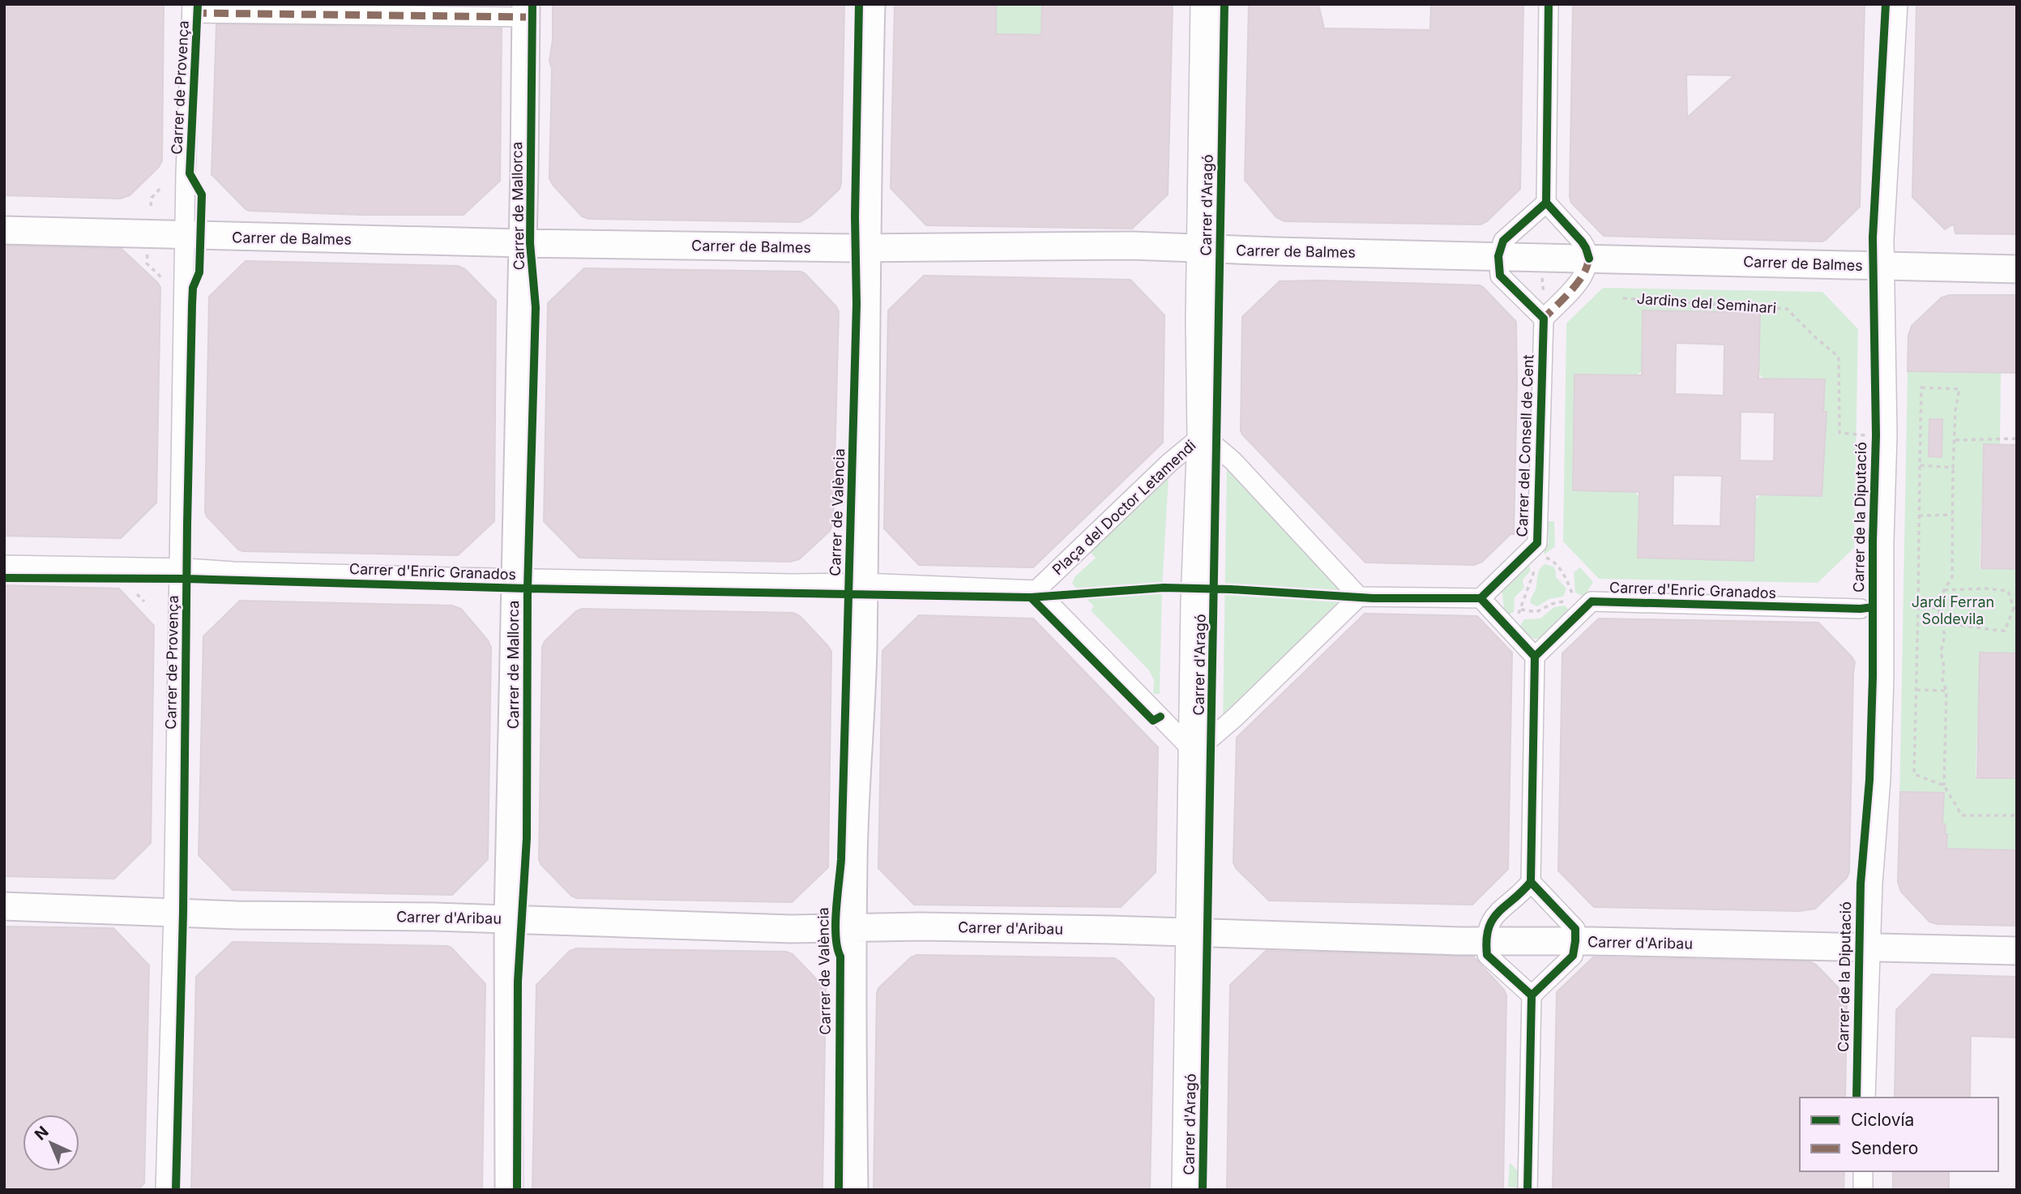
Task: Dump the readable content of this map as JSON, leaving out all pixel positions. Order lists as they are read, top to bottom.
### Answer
{
  "streets": {
    "main road": [
      "Carrer d'Aragó",
      "Carrer de Mallorca",
      "Carrer de Balmes",
      "Carrer de València",
      "Carrer d'Aribau"
    ],
    "street": [
      "Carrer de Provença",
      "Carrer del Consell de Cent",
      "Plaça del Doctor Letamendi",
      "Carrer de la Diputació",
      "Carrer d'Enric Granados"
    ],
    "path": ["Jardins del Seminari"]
  },
  "crossings": [
    ["Carrer de Provença", "Carrer de Balmes"],
    ["Carrer de Provença", "Carrer d'Enric Granados"],
    ["Carrer de Provença", "Carrer d'Aribau"],
    ["Carrer d'Aragó", "Carrer de Balmes"],
    ["Carrer d'Aragó", "Plaça del Doctor Letamendi"],
    ["Carrer d'Aragó", "Carrer d'Aribau"],
    ["Carrer de Mallorca", "Carrer de Balmes"],
    ["Carrer de Mallorca", "Carrer d'Enric Granados"],
    ["Carrer de Mallorca", "Carrer d'Aribau"],
    ["Carrer de Balmes", "Carrer de València"],
    ["Carrer de Balmes", "Carrer de la Diputació"],
    ["Plaça del Doctor Letamendi", "Carrer d'Enric Granados"],
    ["Carrer de València", "Carrer d'Enric Granados"],
    ["Carrer de València", "Carrer d'Aribau"],
    ["Carrer de la Diputació", "Carrer d'Aribau"]
  ],
  "parks": ["Jardí Ferran Soldevila"],
  "legend": ["Ciclovía", "Sendero"],
  "north": "top left"
}
